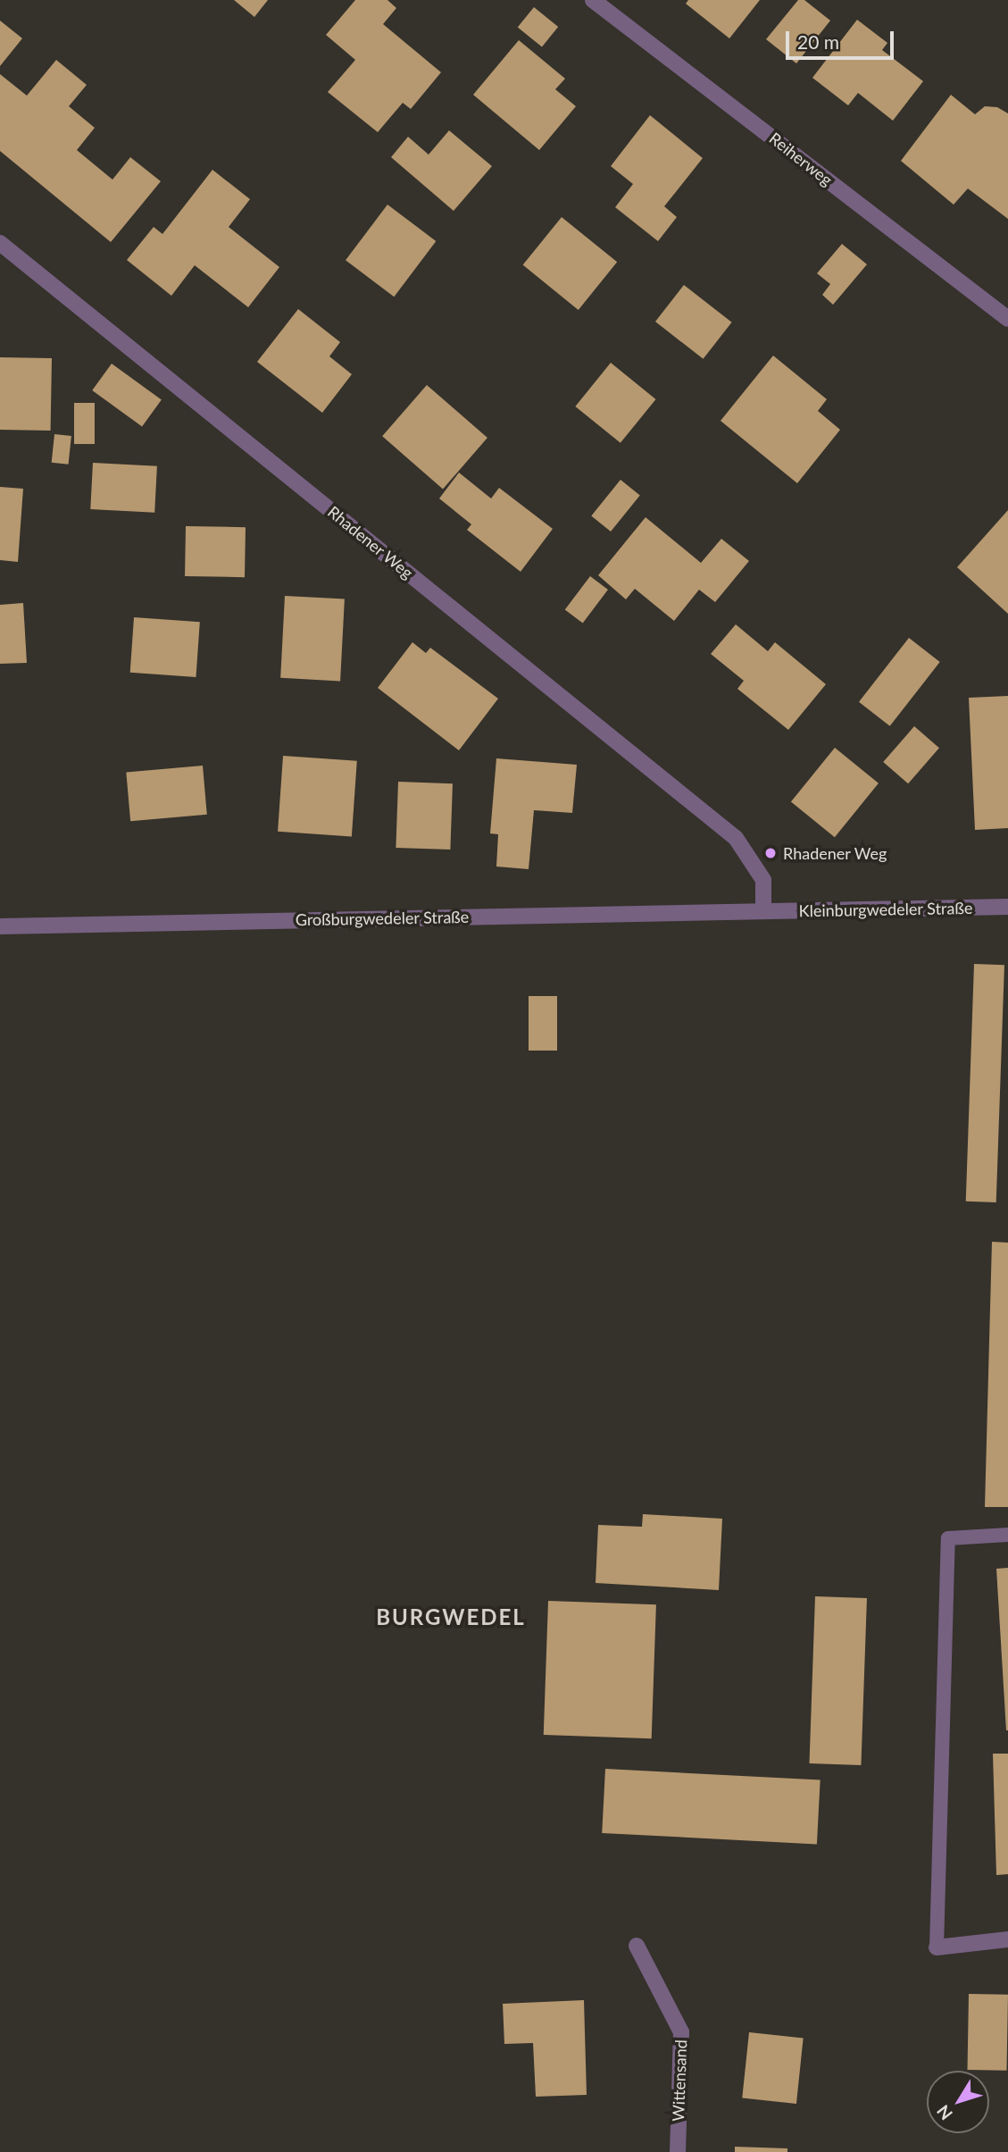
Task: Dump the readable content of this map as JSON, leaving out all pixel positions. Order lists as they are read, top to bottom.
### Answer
{
  "streets": {
    "street": [
      "Reiherweg",
      "Rhadener Weg",
      "Kleinburgwedeler Straße",
      "Großburgwedeler Straße",
      "Wittensand"
    ]
  },
  "crossings": [
    ["Rhadener Weg", "Kleinburgwedeler Straße"],
    ["Rhadener Weg", "Großburgwedeler Straße"],
    ["Kleinburgwedeler Straße", "Großburgwedeler Straße"]
  ],
  "districts": ["BURGWEDEL"],
  "places": ["Rhadener Weg"],
  "scale_bar": "20 m",
  "north": "bottom left"
}
